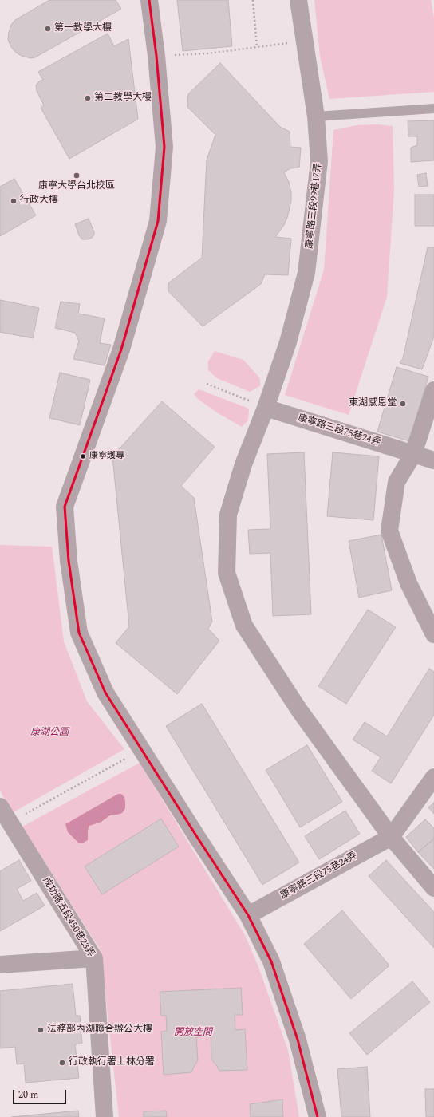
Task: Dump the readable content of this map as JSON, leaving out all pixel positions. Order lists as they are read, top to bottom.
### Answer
{
  "streets": {
    "street": ["康寧路三段99巷17弄", "康寧路三段75巷24弄", "成功路五段450巷23弄"]
  },
  "crossings": [
    ["康寧路三段99巷17弄", "康寧路三段75巷24弄"]
  ],
  "parks": ["康湖公園", "開放空間"],
  "places": [
    "第一教學大樓",
    "第二教學大樓",
    "康寧大學台北校區",
    "行政大樓",
    "東湖感恩堂",
    "康寧護專",
    "法務部內湖聯合辦公大樓",
    "行政執行署士林分署"
  ],
  "scale_bar": "20 m"
}
